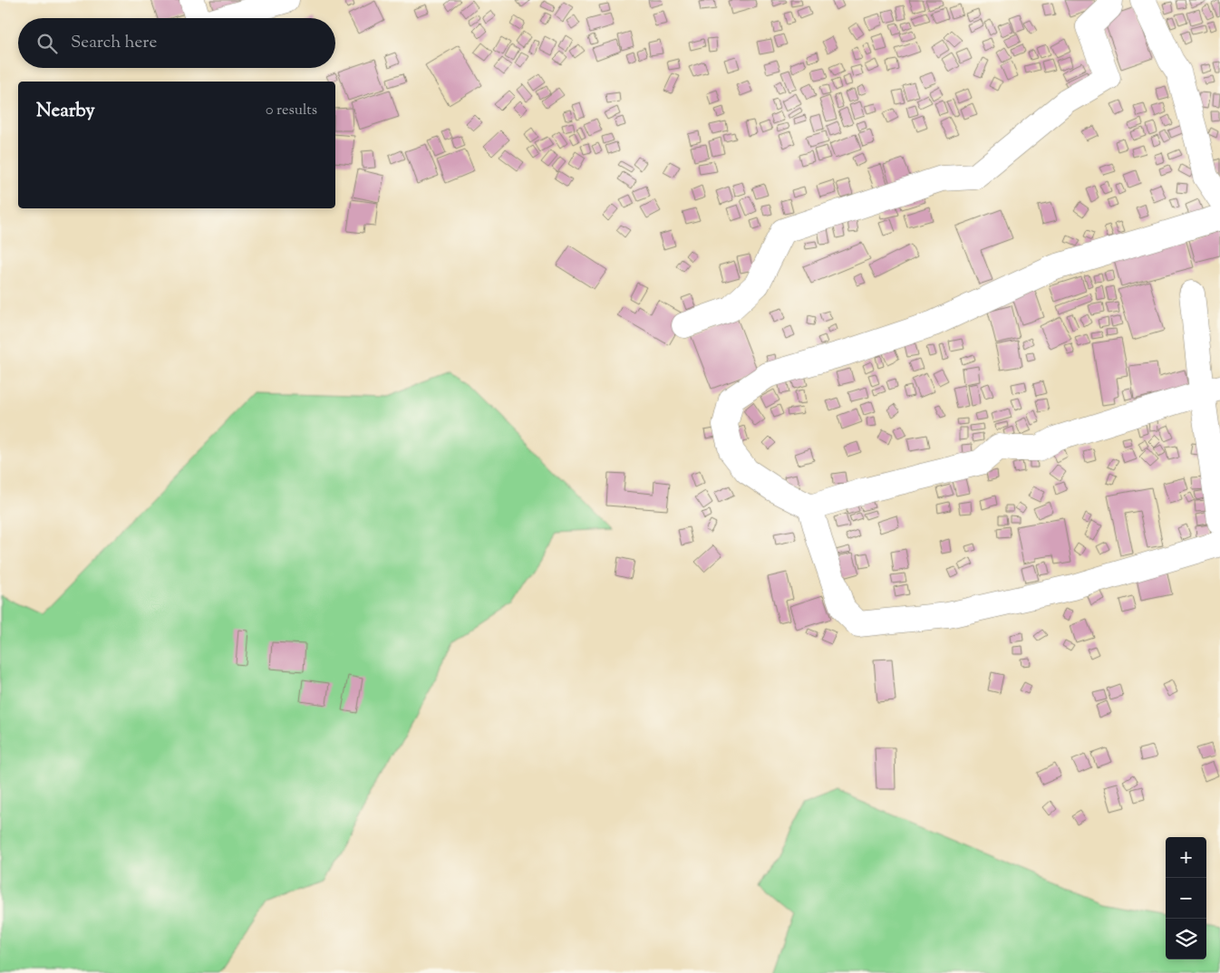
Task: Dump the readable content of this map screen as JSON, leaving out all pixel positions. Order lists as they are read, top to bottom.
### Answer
{
  "page": {
    "search": "Search here",
    "heading": ["Nearby", "0 results"],
    "map_buttons": ["+", "−"]
  }
}
